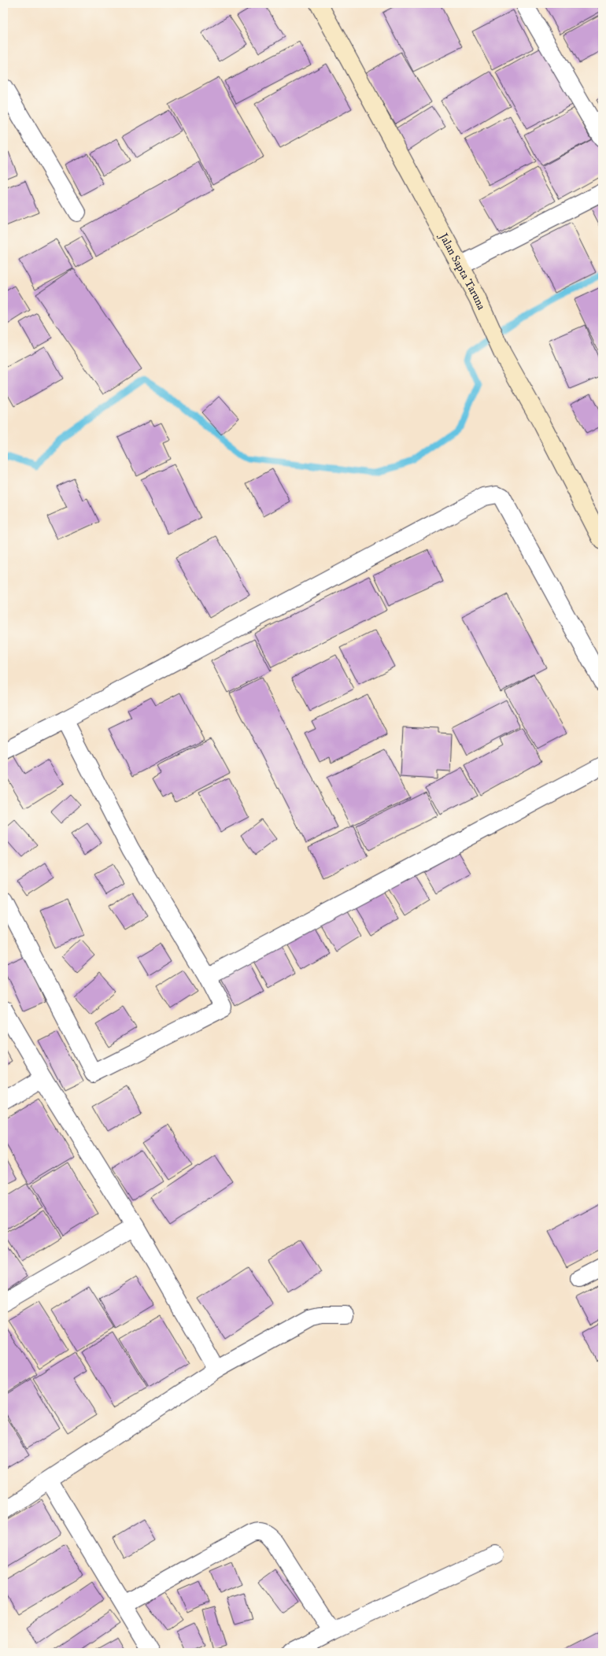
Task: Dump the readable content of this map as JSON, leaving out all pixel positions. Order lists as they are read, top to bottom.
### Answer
{
  "streets": {
    "street": ["Jalan Sapta Taruna"]
  }
}
